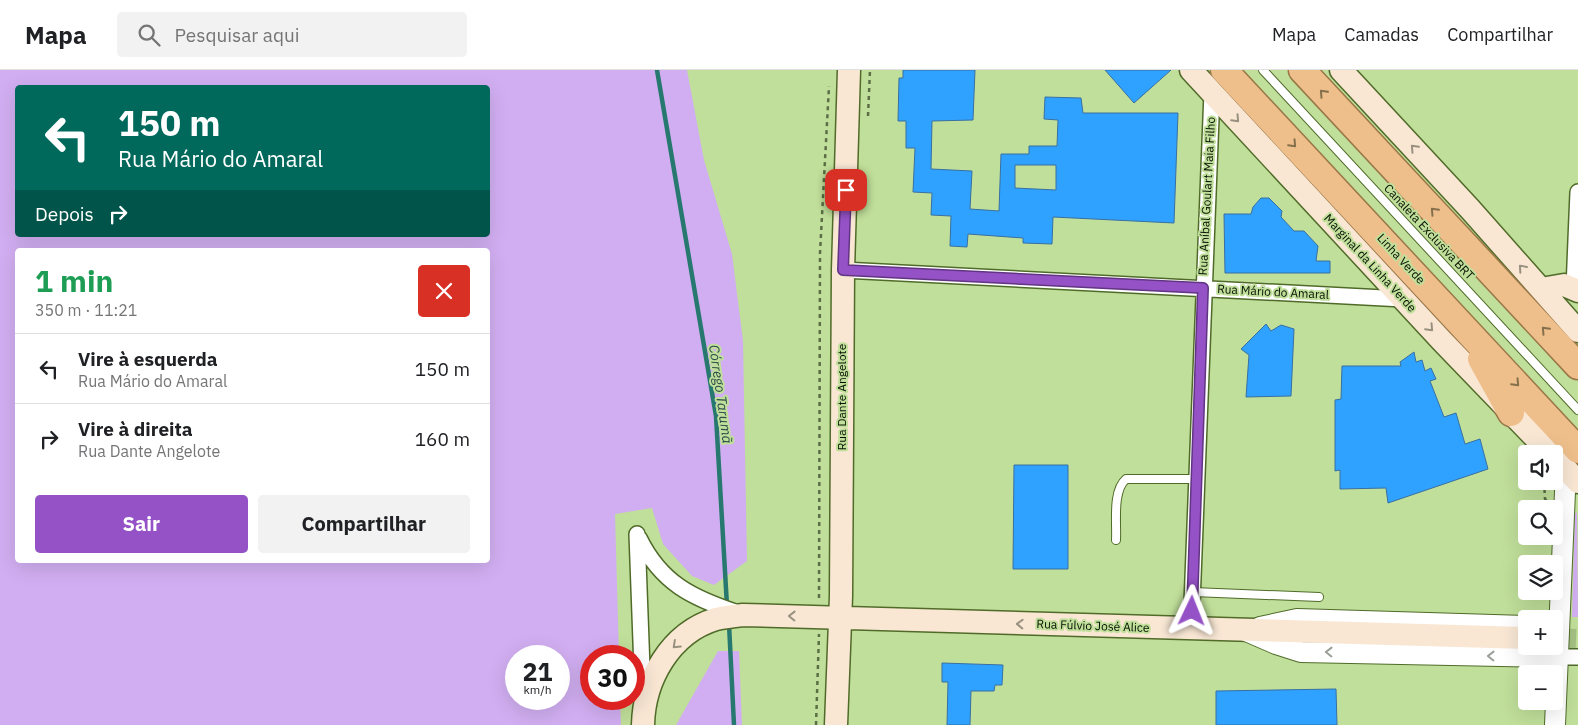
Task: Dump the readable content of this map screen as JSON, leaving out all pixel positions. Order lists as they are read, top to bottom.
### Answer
{
  "streets": {
    "highway": ["Linha Verde"],
    "main road": ["Marginal da Linha Verde", "Rua Dante Angelote", "Rua Fúlvio José Alice"],
    "street": ["Rua Aníbal Goulart Maia Filho", "Rua Mário do Amaral"],
    "lane": ["Canaleta Exclusiva BRT"]
  },
  "crossings": [
    ["Rua Aníbal Goulart Maia Filho", "Linha Verde"],
    ["Rua Aníbal Goulart Maia Filho", "Marginal da Linha Verde"],
    ["Rua Aníbal Goulart Maia Filho", "Rua Mário do Amaral"],
    ["Rua Aníbal Goulart Maia Filho", "Rua Fúlvio José Alice"],
    ["Linha Verde", "Marginal da Linha Verde"],
    ["Marginal da Linha Verde", "Rua Mário do Amaral"],
    ["Rua Mário do Amaral", "Rua Dante Angelote"],
    ["Rua Dante Angelote", "Rua Fúlvio José Alice"]
  ],
  "one_way": ["Rua Fúlvio José Alice"],
  "water": ["Córrego Tarumã"],
  "page": {
    "header": "Mapa",
    "search": "Pesquisar aqui",
    "nav": ["Mapa", "Camadas", "Compartilhar"],
    "turn": ["150 m", "Rua Mário do Amaral"],
    "then": "Depois",
    "heading": ["1 min", "350 m · 11:21"],
    "list": [
      {
        "name": "Vire à esquerda",
        "note": "Rua Mário do Amaral",
        "value": "150 m"
      },
      {
        "name": "Vire à direita",
        "note": "Rua Dante Angelote",
        "value": "160 m"
      }
    ],
    "map_buttons": ["+", "−"],
    "buttons": ["Sair", "Compartilhar"],
    "speed": "21 km/h",
    "limit": "30"
  }
}
